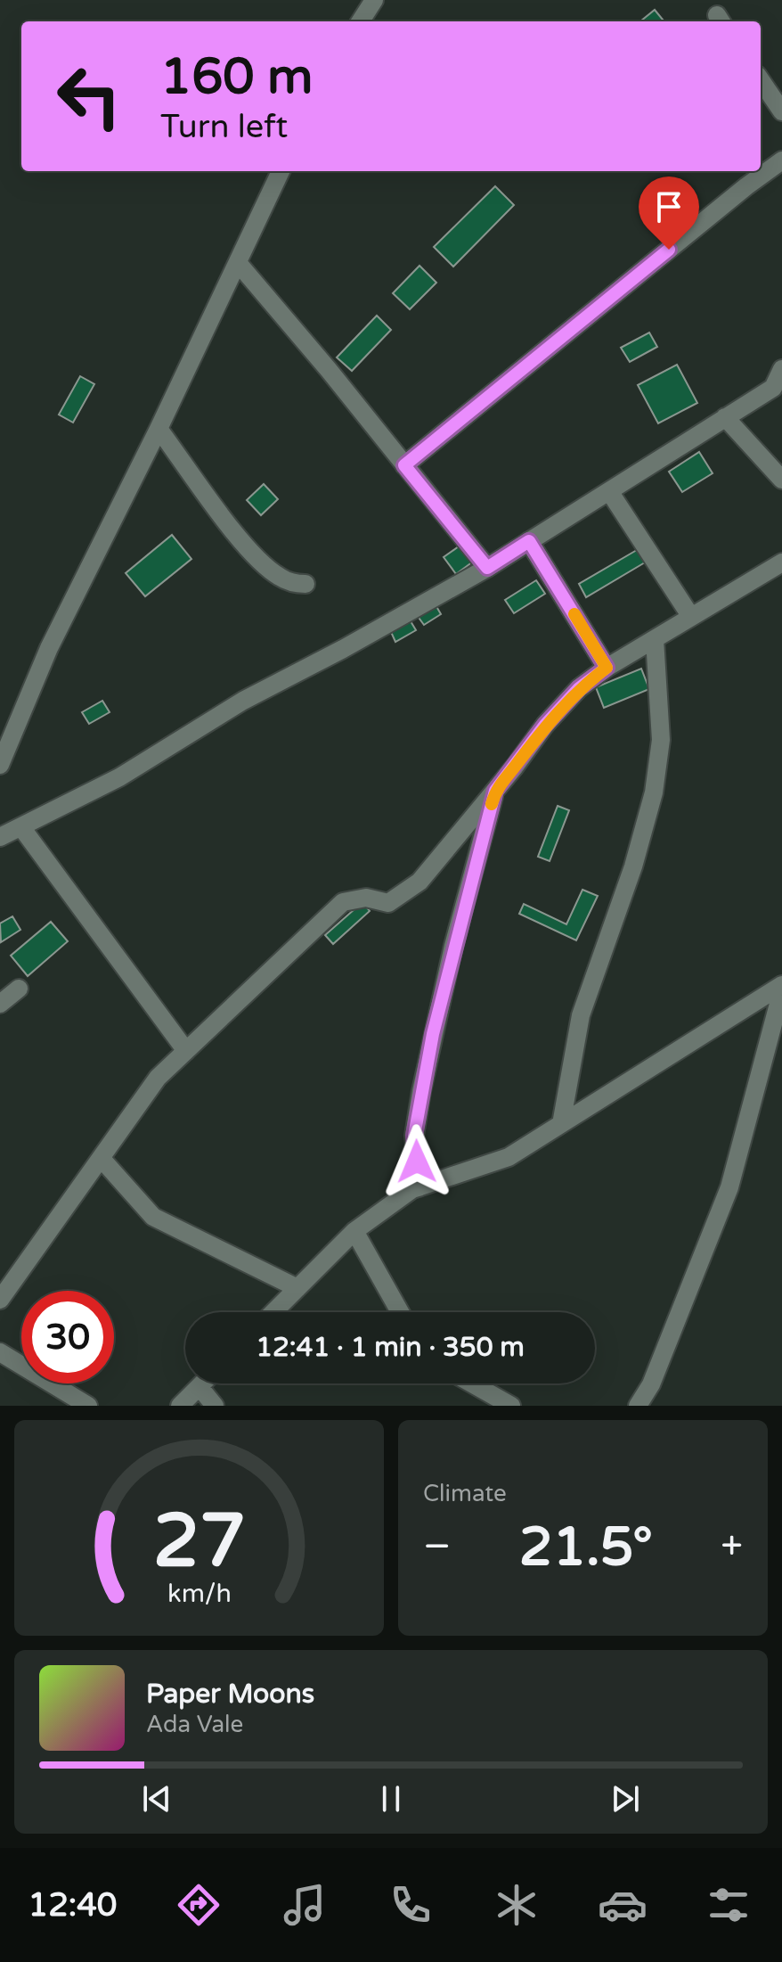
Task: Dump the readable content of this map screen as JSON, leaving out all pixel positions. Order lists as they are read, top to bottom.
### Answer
{
  "page": {
    "turn": ["160 m", "Turn left"],
    "limit": "30",
    "trip": "12:41 · 1 min · 350 m",
    "tile": "Climate",
    "heat": ["−", "21.5°", "+"],
    "song": ["Paper Moons", "Ada Vale"],
    "tabs": "12:40",
    "gauge": ["27", "km/h"]
  }
}
